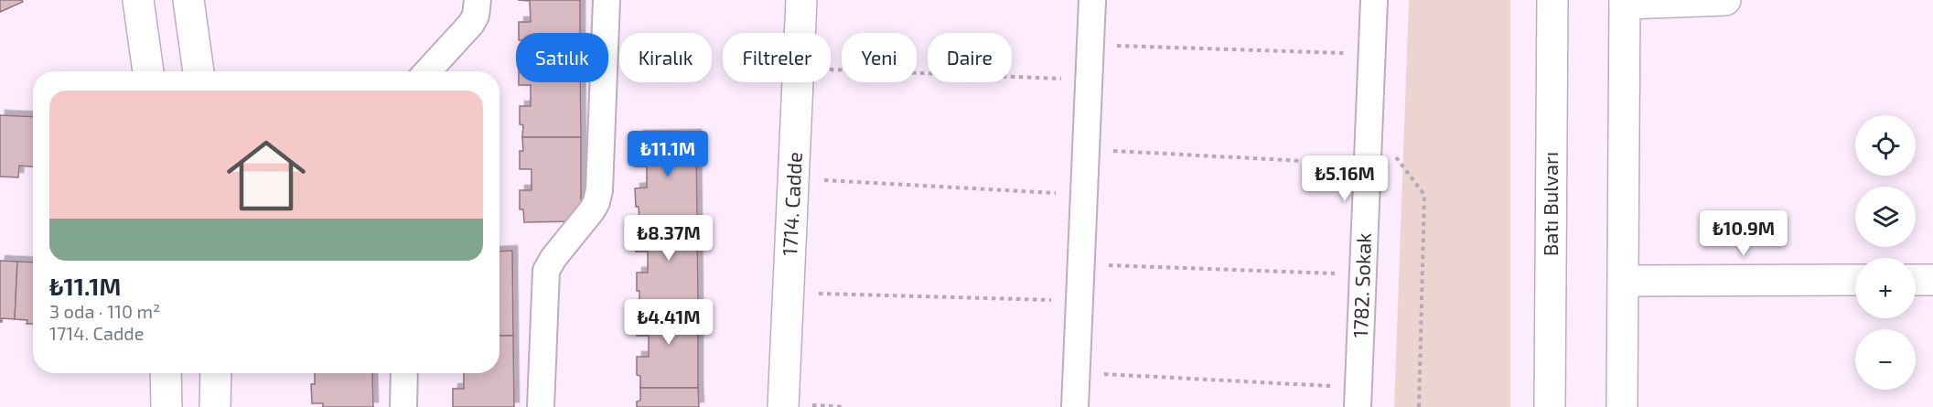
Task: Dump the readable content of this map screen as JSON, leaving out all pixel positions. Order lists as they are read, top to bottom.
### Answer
{
  "streets": {
    "main road": ["1714. Cadde", "Batı Bulvarı"],
    "street": ["1782. Sokak"]
  },
  "page": {
    "chip": [
      "Satılık",
      "Kiralık",
      "Filtreler",
      "Yeni",
      "Daire"
    ],
    "list": [
      {
        "name": "₺11.1M",
        "note": "3 oda · 110 m² · 1714. Cadde"
      }
    ],
    "map_buttons": ["+", "−"],
    "price": [
      "₺11.1M",
      "₺5.16M",
      "₺10.9M",
      "₺8.37M",
      "₺4.41M"
    ]
  }
}
